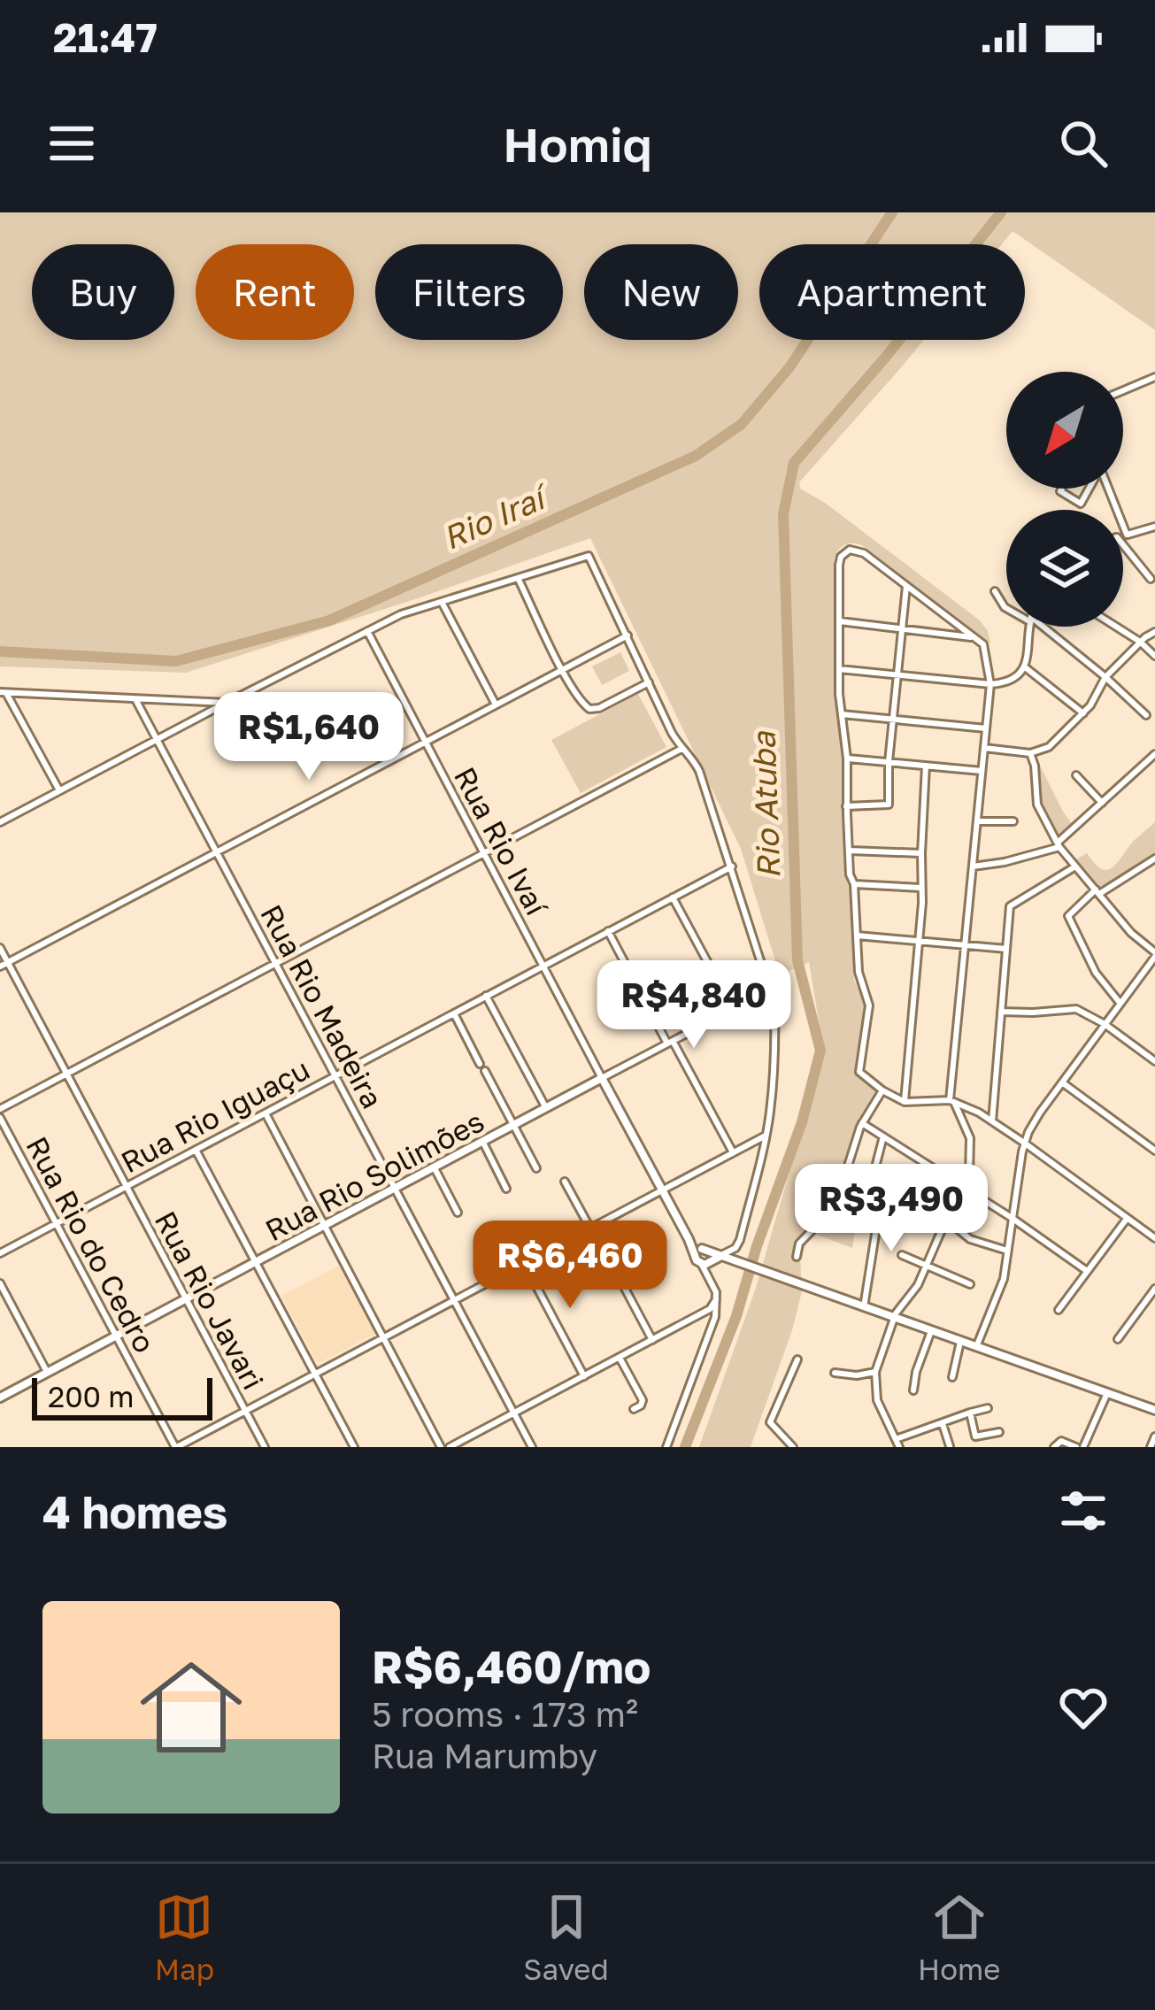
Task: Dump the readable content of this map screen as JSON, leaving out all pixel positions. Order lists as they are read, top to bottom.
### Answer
{
  "streets": {
    "street": [
      "Rua Rio Ivaí",
      "Rua Rio Madeira",
      "Rua Rio Iguaçu",
      "Rua Rio Solimões",
      "Rua Rio do Cedro",
      "Rua Rio Javari"
    ]
  },
  "crossings": [
    ["Rua Rio Ivaí", "Rua Rio Iguaçu"],
    ["Rua Rio Ivaí", "Rua Rio Solimões"],
    ["Rua Rio Madeira", "Rua Rio Iguaçu"],
    ["Rua Rio Madeira", "Rua Rio Solimões"],
    ["Rua Rio Iguaçu", "Rua Rio do Cedro"],
    ["Rua Rio Iguaçu", "Rua Rio Javari"],
    ["Rua Rio Solimões", "Rua Rio do Cedro"],
    ["Rua Rio Solimões", "Rua Rio Javari"]
  ],
  "water": ["Rio Iraí", "Rio Atuba"],
  "scale_bar": "200 m",
  "north": "bottom left",
  "page": {
    "status": "21:47",
    "header": "Homiq",
    "chip": [
      "Buy",
      "Rent",
      "Filters",
      "New",
      "Apartment"
    ],
    "price": [
      "R$1,640",
      "R$4,840",
      "R$3,490",
      "R$6,460"
    ],
    "scale": "200 m",
    "heading": "4 homes",
    "list": [
      {
        "name": "R$6,460/mo",
        "note": "5 rooms · 173 m² · Rua Marumby"
      }
    ],
    "tabs": ["Map", "Saved", "Home"]
  }
}
